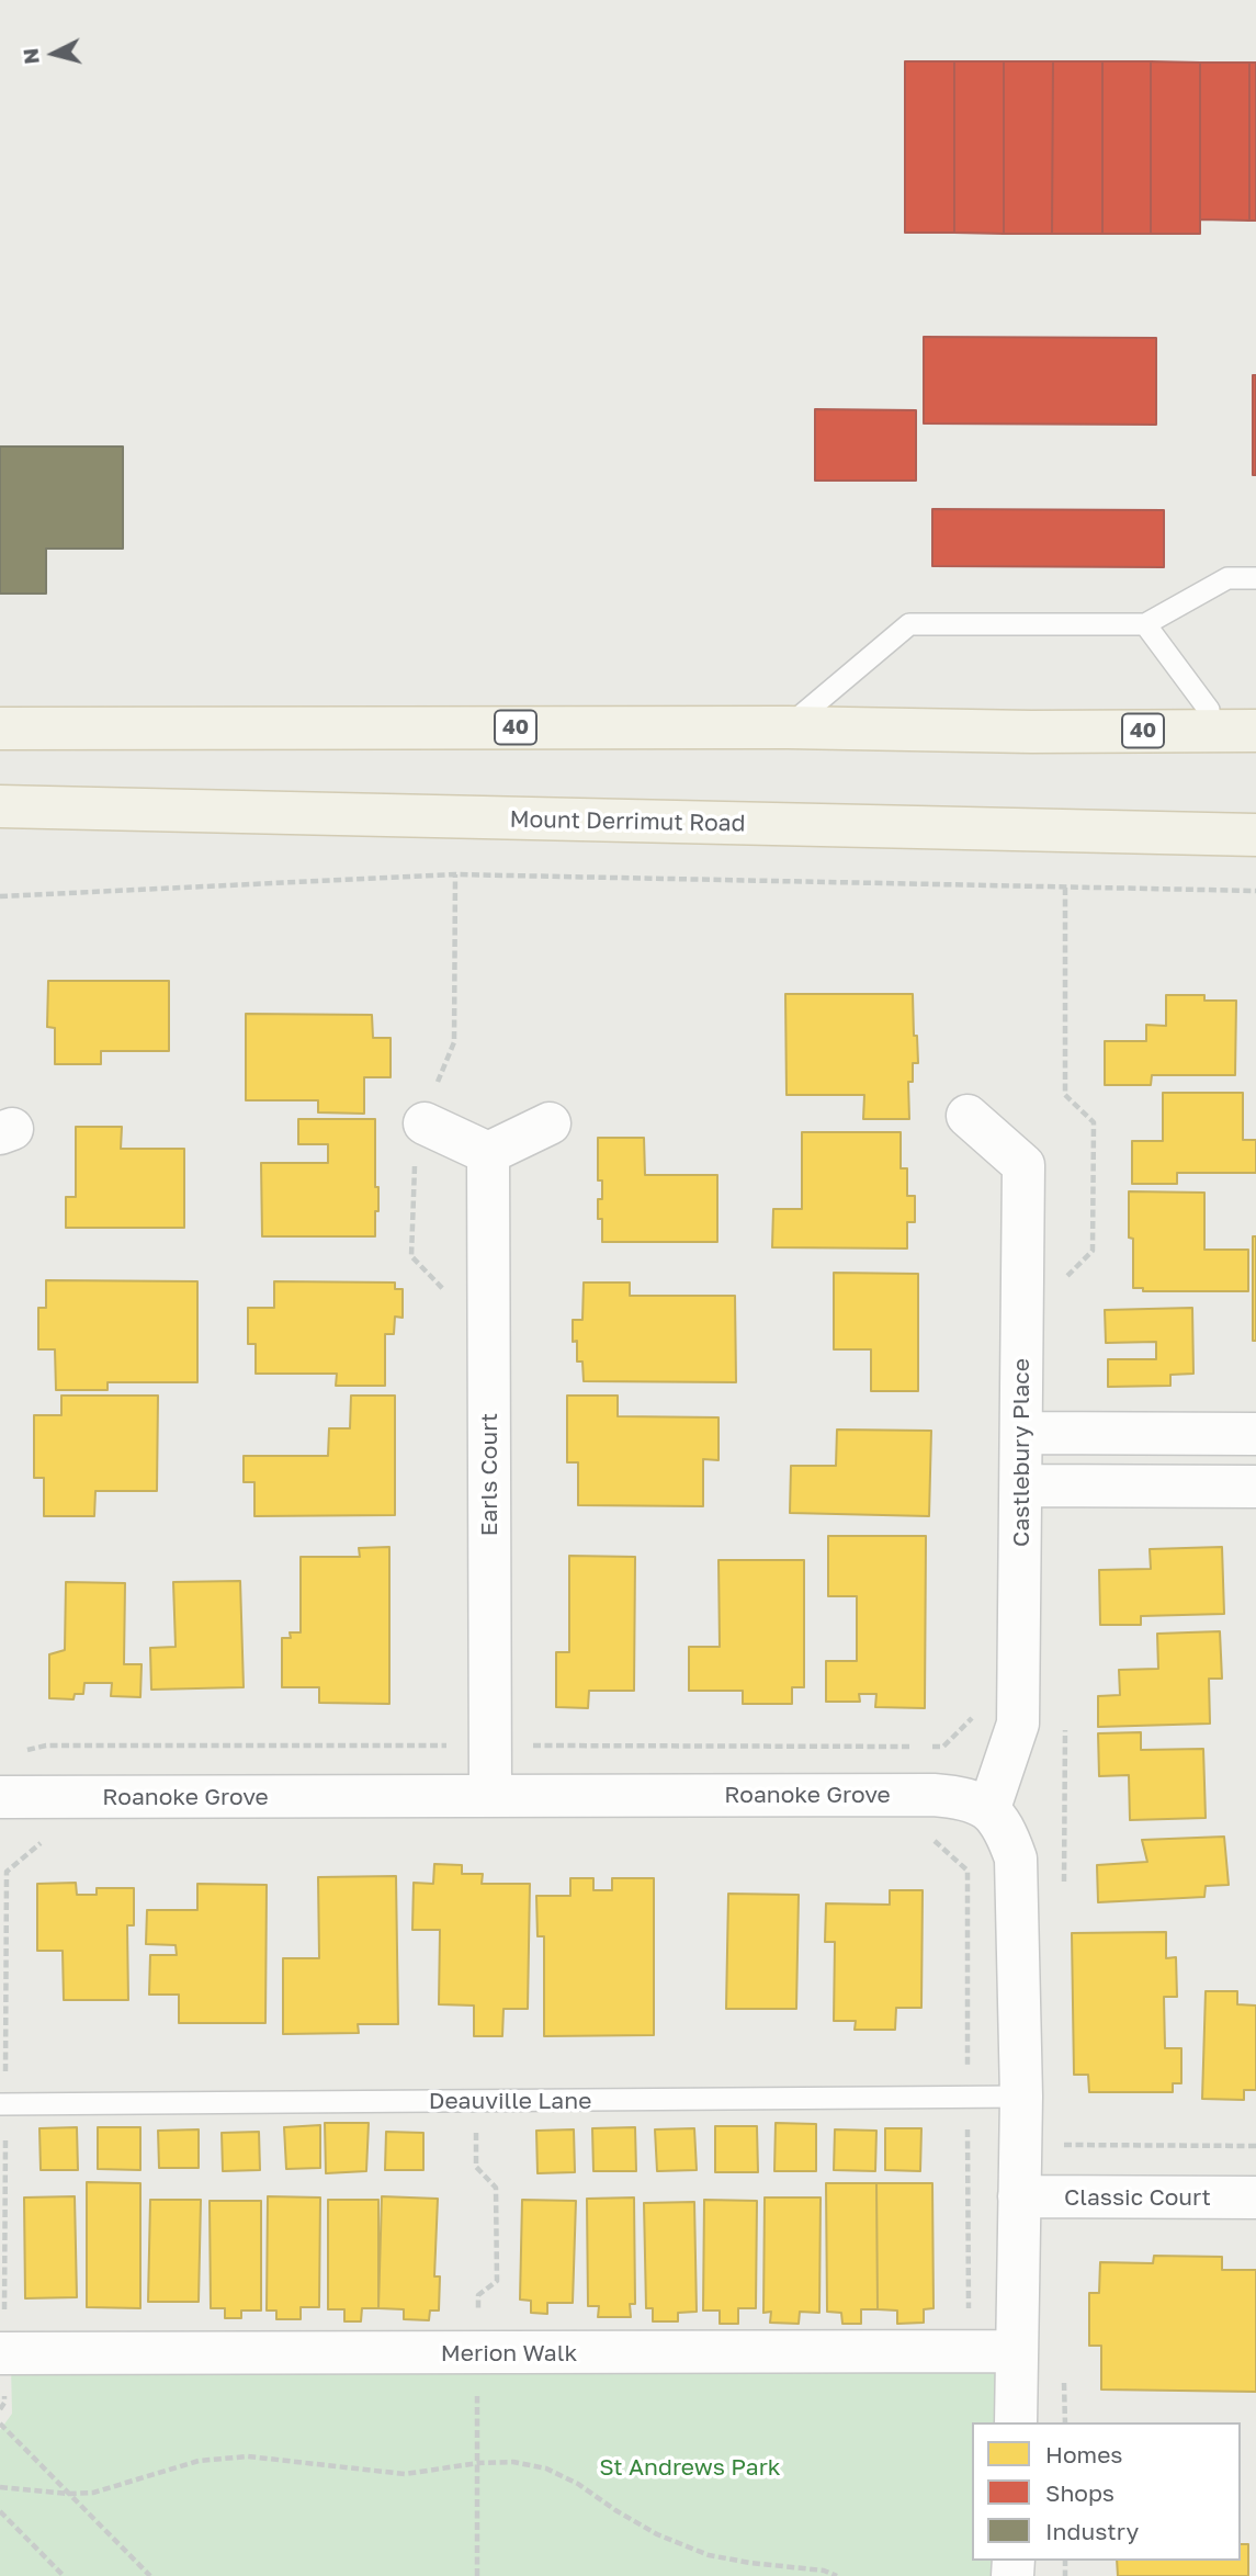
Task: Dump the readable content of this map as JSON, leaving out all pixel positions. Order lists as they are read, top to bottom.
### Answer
{
  "streets": {
    "main road": ["40", "Mount Derrimut Road"],
    "street": [
      "Castlebury Place",
      "Earls Court",
      "Roanoke Grove",
      "Classic Court",
      "Merion Walk"
    ],
    "lane": ["Deauville Lane"]
  },
  "crossings": [
    ["Castlebury Place", "Roanoke Grove"],
    ["Earls Court", "Roanoke Grove"]
  ],
  "parks": ["St Andrews Park"],
  "legend": ["Homes", "Shops", "Industry"],
  "north": "left"
}
